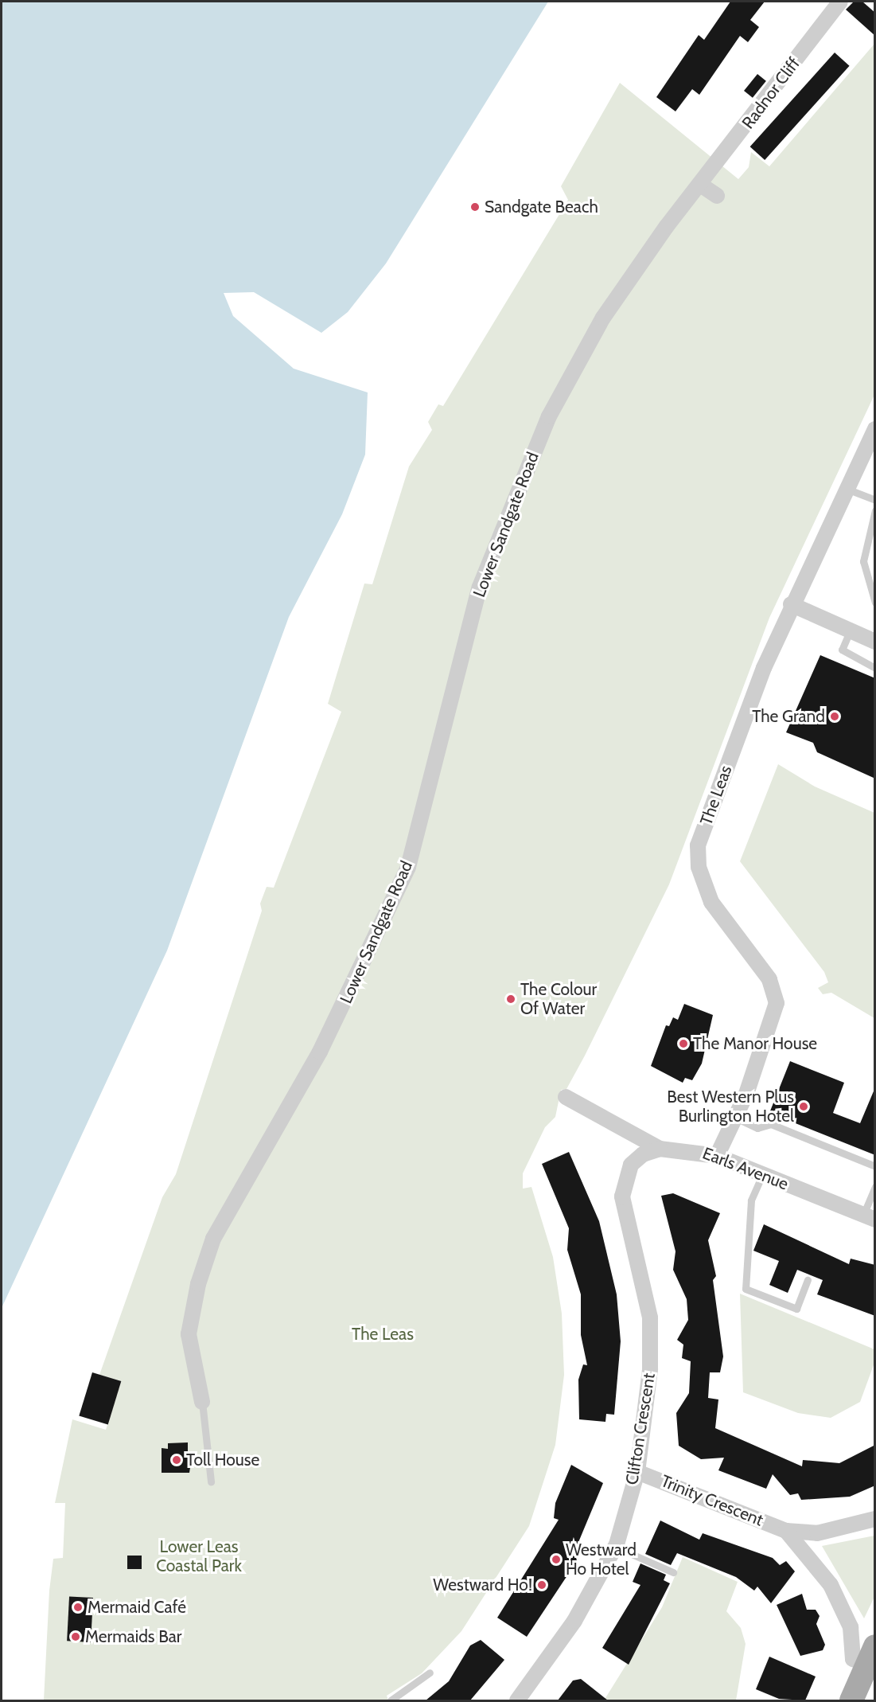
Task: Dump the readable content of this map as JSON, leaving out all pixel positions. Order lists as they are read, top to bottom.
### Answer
{
  "streets": {
    "street": [
      "Radnor Cliff",
      "Lower Sandgate Road",
      "The Leas",
      "Earls Avenue",
      "Clifton Crescent",
      "Trinity Crescent"
    ]
  },
  "crossings": [
    ["Radnor Cliff", "Lower Sandgate Road"],
    ["The Leas", "Earls Avenue"],
    ["Earls Avenue", "Clifton Crescent"],
    ["Clifton Crescent", "Trinity Crescent"]
  ],
  "parks": ["The Leas", "Lower Leas Coastal Park"],
  "places": [
    "Sandgate Beach",
    "The Grand",
    "The Colour Of Water",
    "The Manor House",
    "Best Western Plus Burlington Hotel",
    "Toll House",
    "Westward Ho Hotel",
    "Westward Ho!",
    "Mermaid Café",
    "Mermaids Bar"
  ]
}
